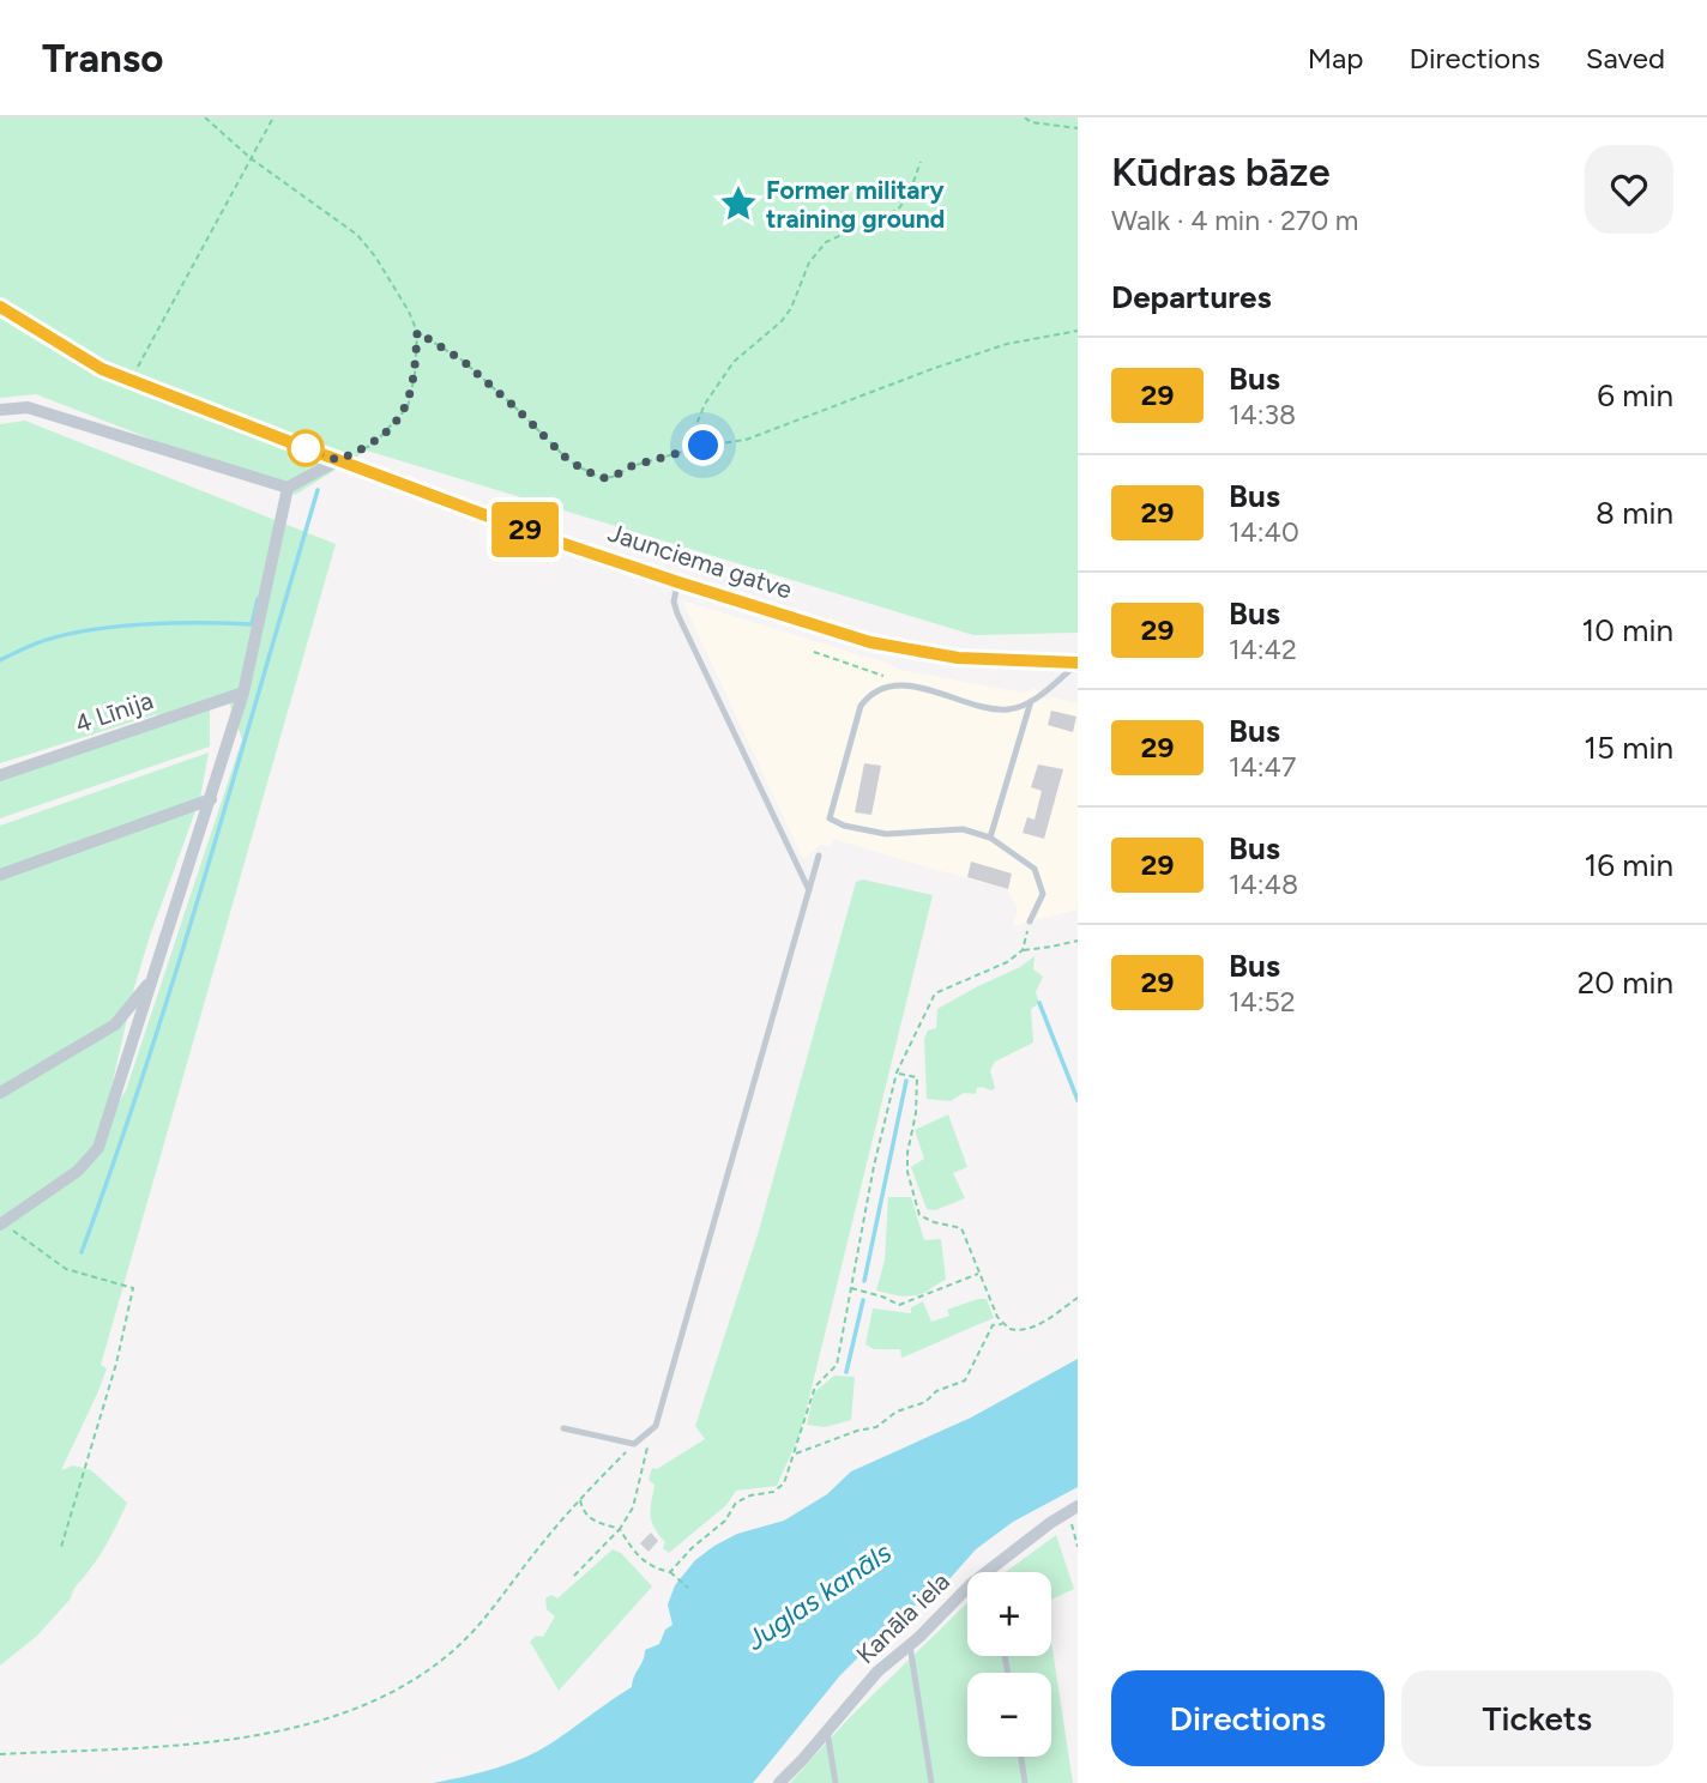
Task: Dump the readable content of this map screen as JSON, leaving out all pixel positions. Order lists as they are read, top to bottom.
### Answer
{
  "streets": {
    "main road": ["Jaunciema gatve"],
    "street": ["4 Līnija", "Kanāla iela"]
  },
  "water": ["Juglas kanāls"],
  "places": {
    "place": ["Former military training ground"]
  },
  "lines": ["bus line 29"],
  "page": {
    "header": "Transo",
    "nav": ["Map", "Directions", "Saved"],
    "on_map": "29",
    "heading": [
      ["Kūdras bāze", "Walk · 4 min · 270 m"],
      "Departures"
    ],
    "list": [
      {
        "mark": "29",
        "name": "Bus",
        "note": "14:38",
        "value": "6 min"
      },
      {
        "mark": "29",
        "name": "Bus",
        "note": "14:40",
        "value": "8 min"
      },
      {
        "mark": "29",
        "name": "Bus",
        "note": "14:42",
        "value": "10 min"
      },
      {
        "mark": "29",
        "name": "Bus",
        "note": "14:47",
        "value": "15 min"
      },
      {
        "mark": "29",
        "name": "Bus",
        "note": "14:48",
        "value": "16 min"
      },
      {
        "mark": "29",
        "name": "Bus",
        "note": "14:52",
        "value": "20 min"
      }
    ],
    "map_buttons": ["+", "−"],
    "buttons": ["Directions", "Tickets"]
  }
}
